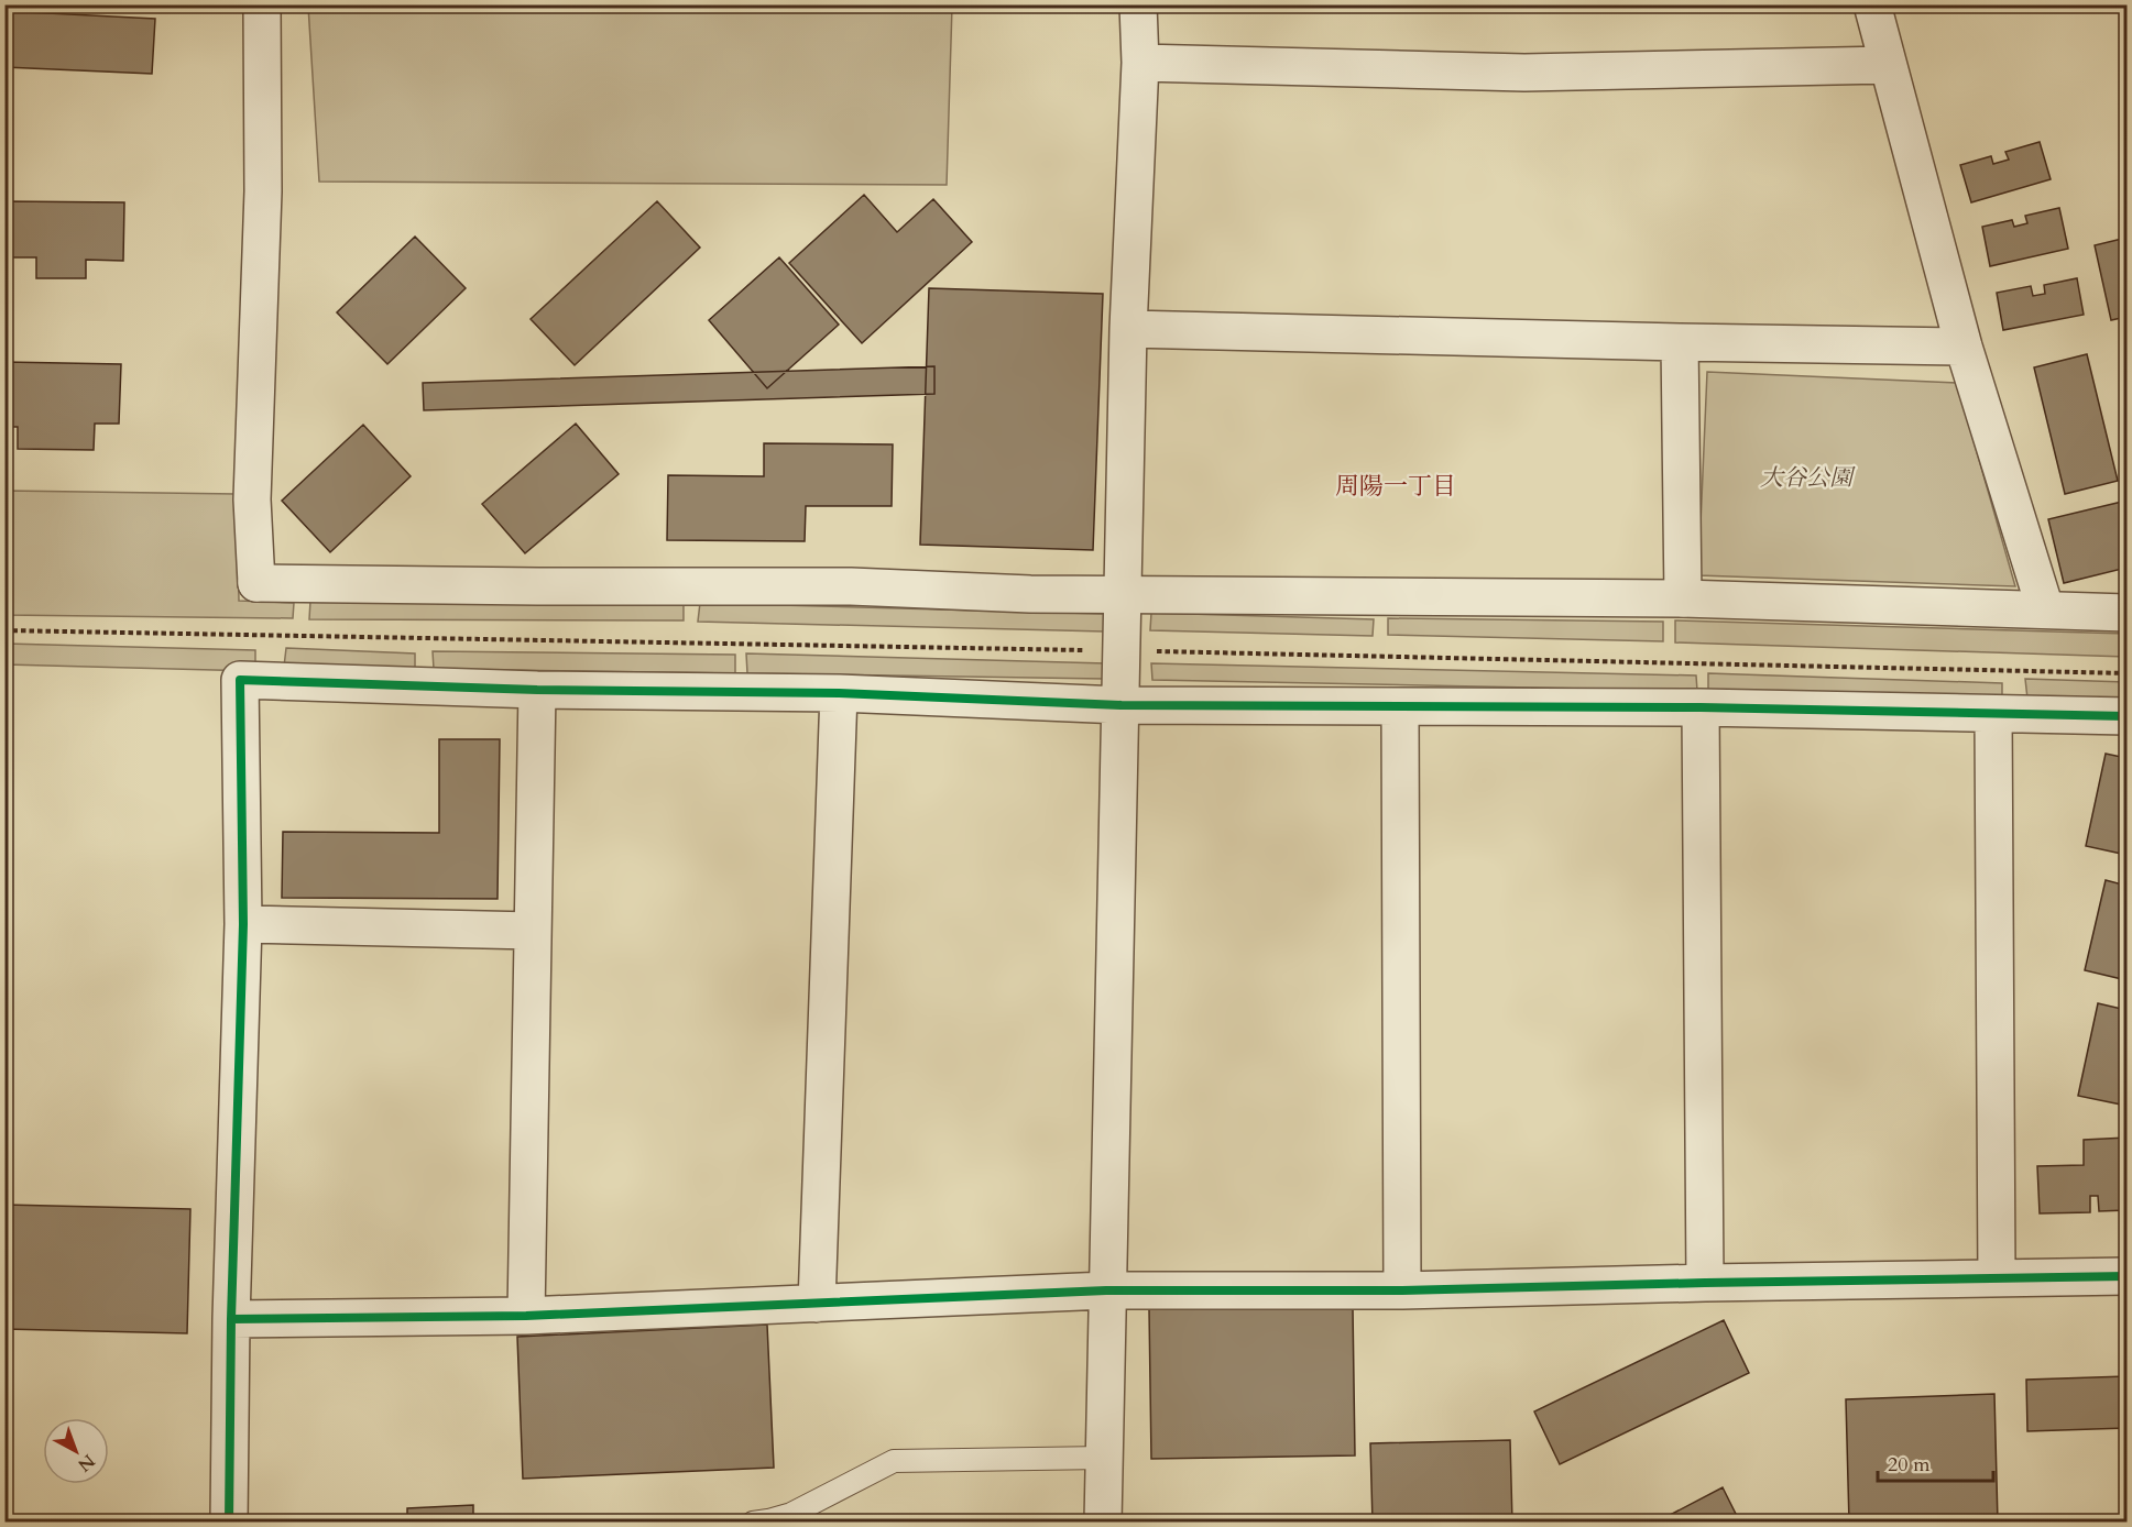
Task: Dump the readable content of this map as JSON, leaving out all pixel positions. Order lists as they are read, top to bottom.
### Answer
{
  "districts": ["周陽一丁目"],
  "parks": ["大谷公園"],
  "scale_bar": "20 m",
  "north": "bottom right"
}
